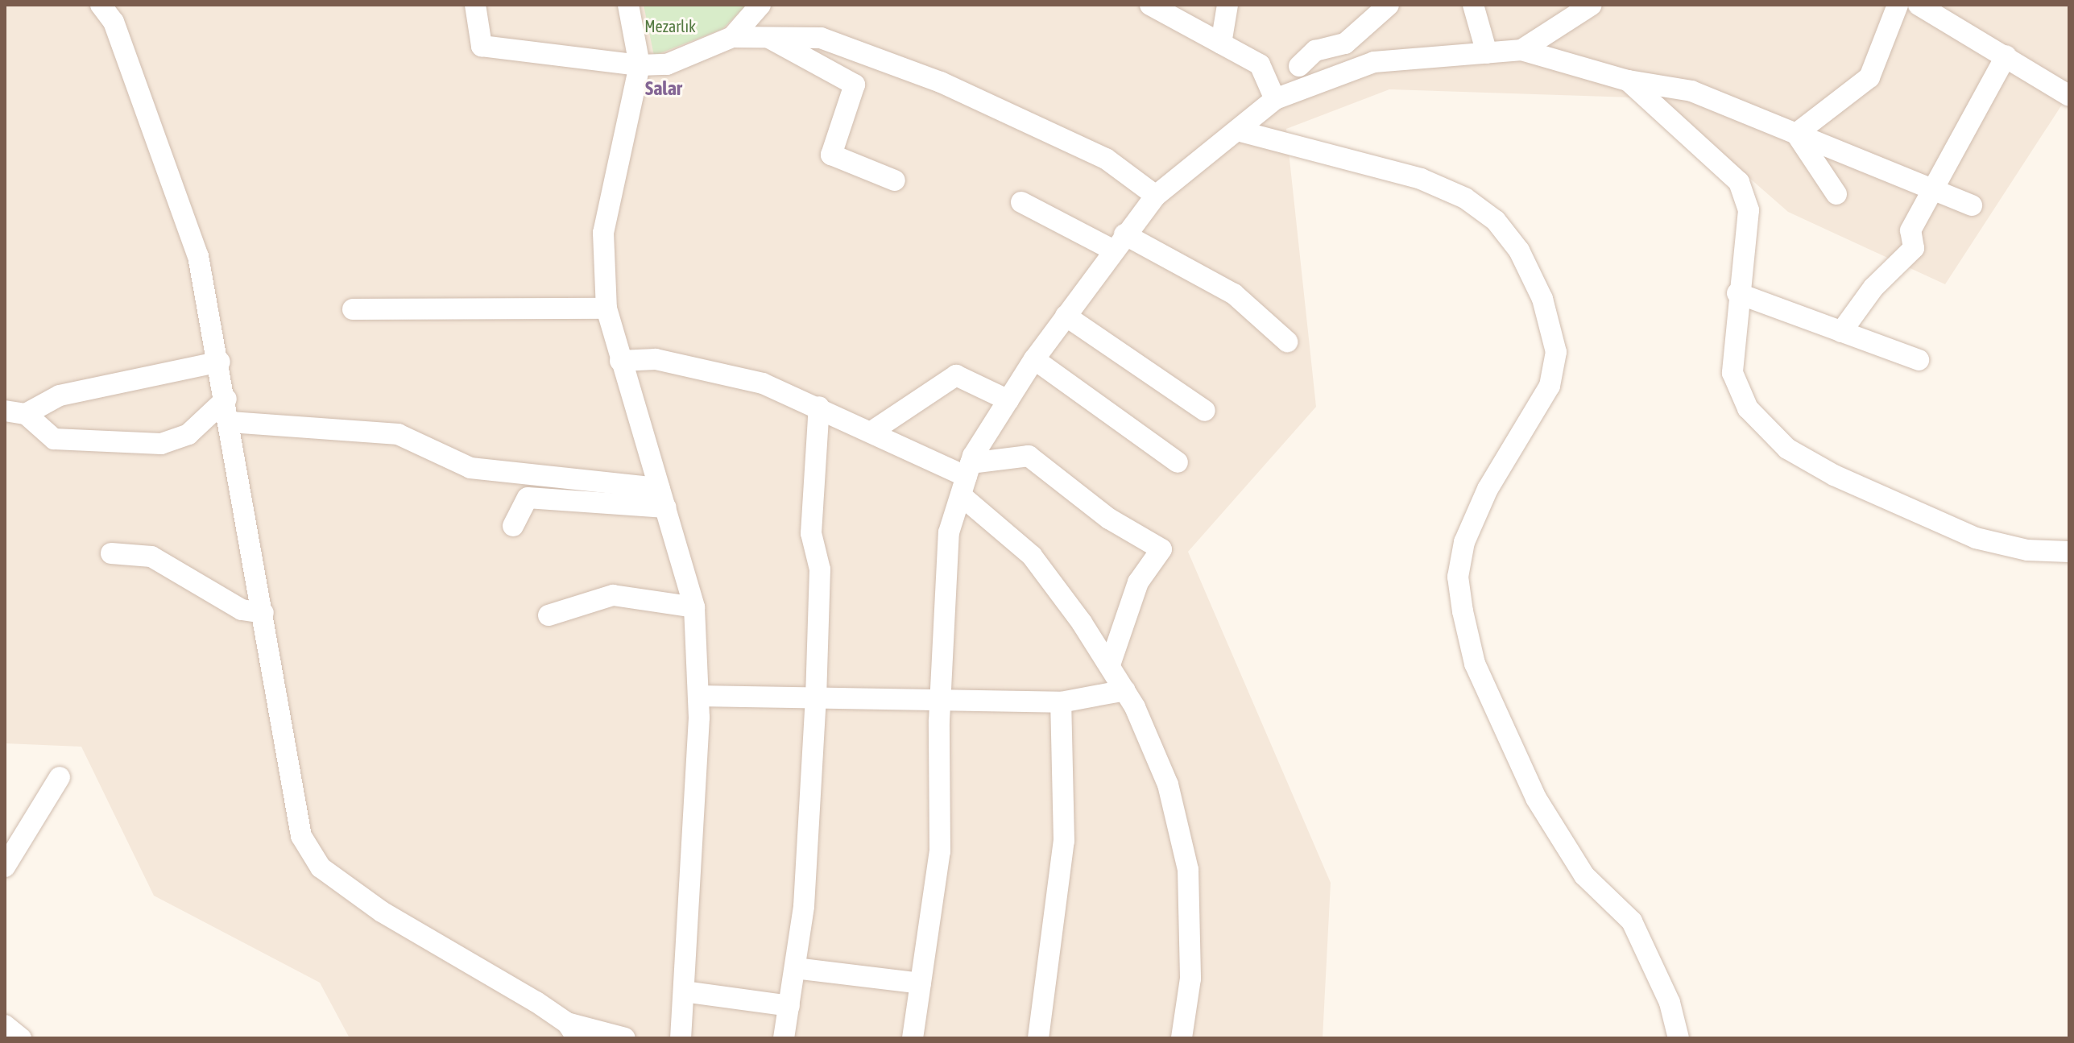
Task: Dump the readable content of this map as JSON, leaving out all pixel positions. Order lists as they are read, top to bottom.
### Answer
{
  "districts": ["Salar"],
  "parks": ["Mezarlık"]
}
